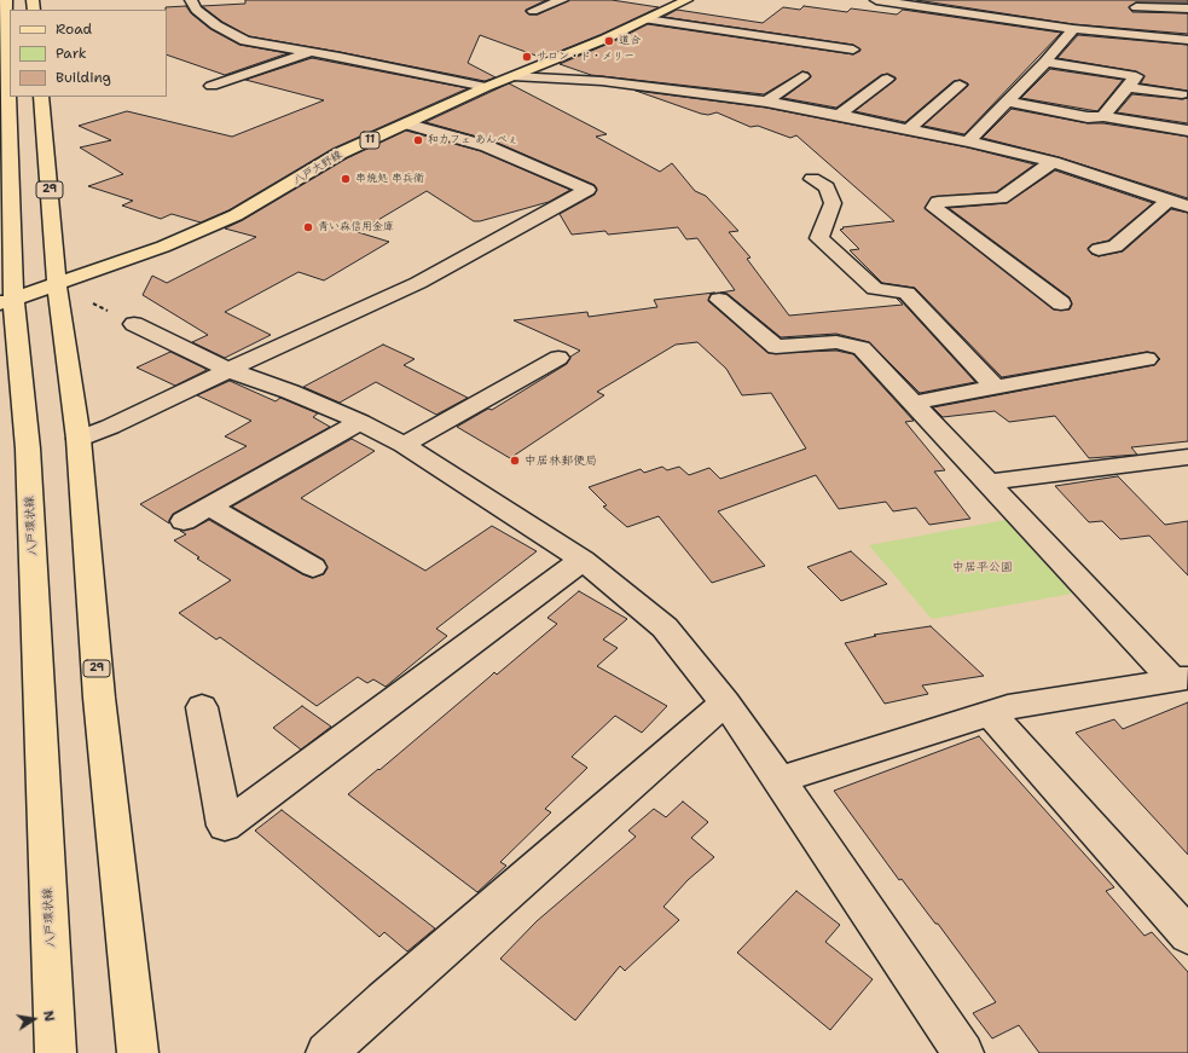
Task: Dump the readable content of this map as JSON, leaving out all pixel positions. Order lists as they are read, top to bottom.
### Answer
{
  "streets": {
    "main road": [
      "11",
      "八戸大野線",
      "29",
      "八戸環状線"
    ]
  },
  "crossings": [
    ["八戸大野線", "29"],
    ["八戸大野線", "八戸環状線"]
  ],
  "parks": ["中居平公園"],
  "places": [
    "道合",
    "サロン・ド・メリー",
    "和カフェ あんべぇ",
    "串焼処 串兵衛",
    "青い森信用金庫",
    "中居林郵便局"
  ],
  "legend": ["Road", "Park", "Building"],
  "north": "right"
}
